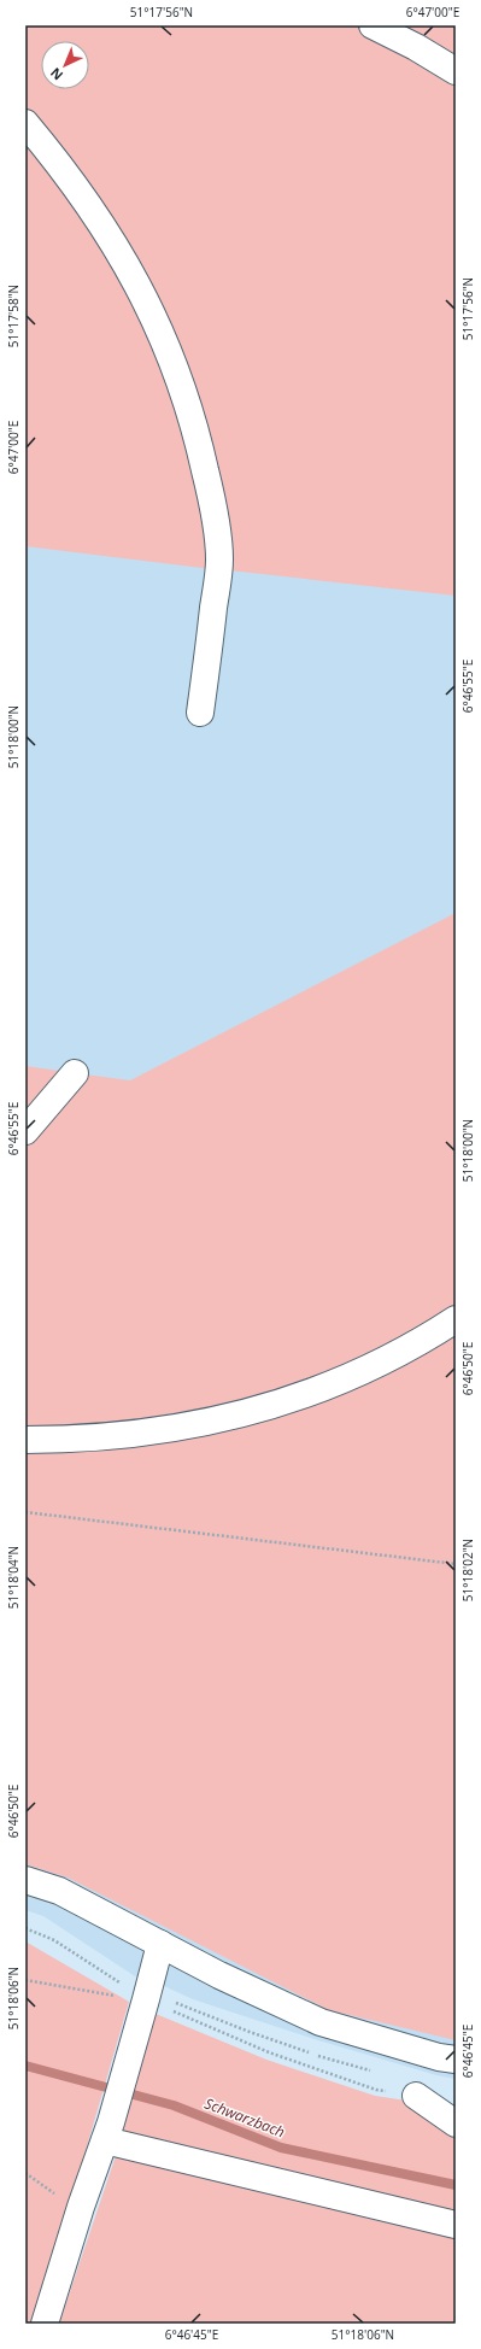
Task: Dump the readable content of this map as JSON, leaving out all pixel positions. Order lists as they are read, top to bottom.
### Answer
{
  "water": ["Schwarzbach"],
  "north": "bottom left",
  "coordinates": [
    "51°17'56\"N",
    "6°47'00\"E",
    "51°17'58\"N",
    "6°46'55\"E",
    "51°18'00\"N",
    "6°46'50\"E",
    "51°18'02\"N",
    "51°18'04\"N",
    "51°18'06\"N",
    "6°46'45\"E"
  ]
}
